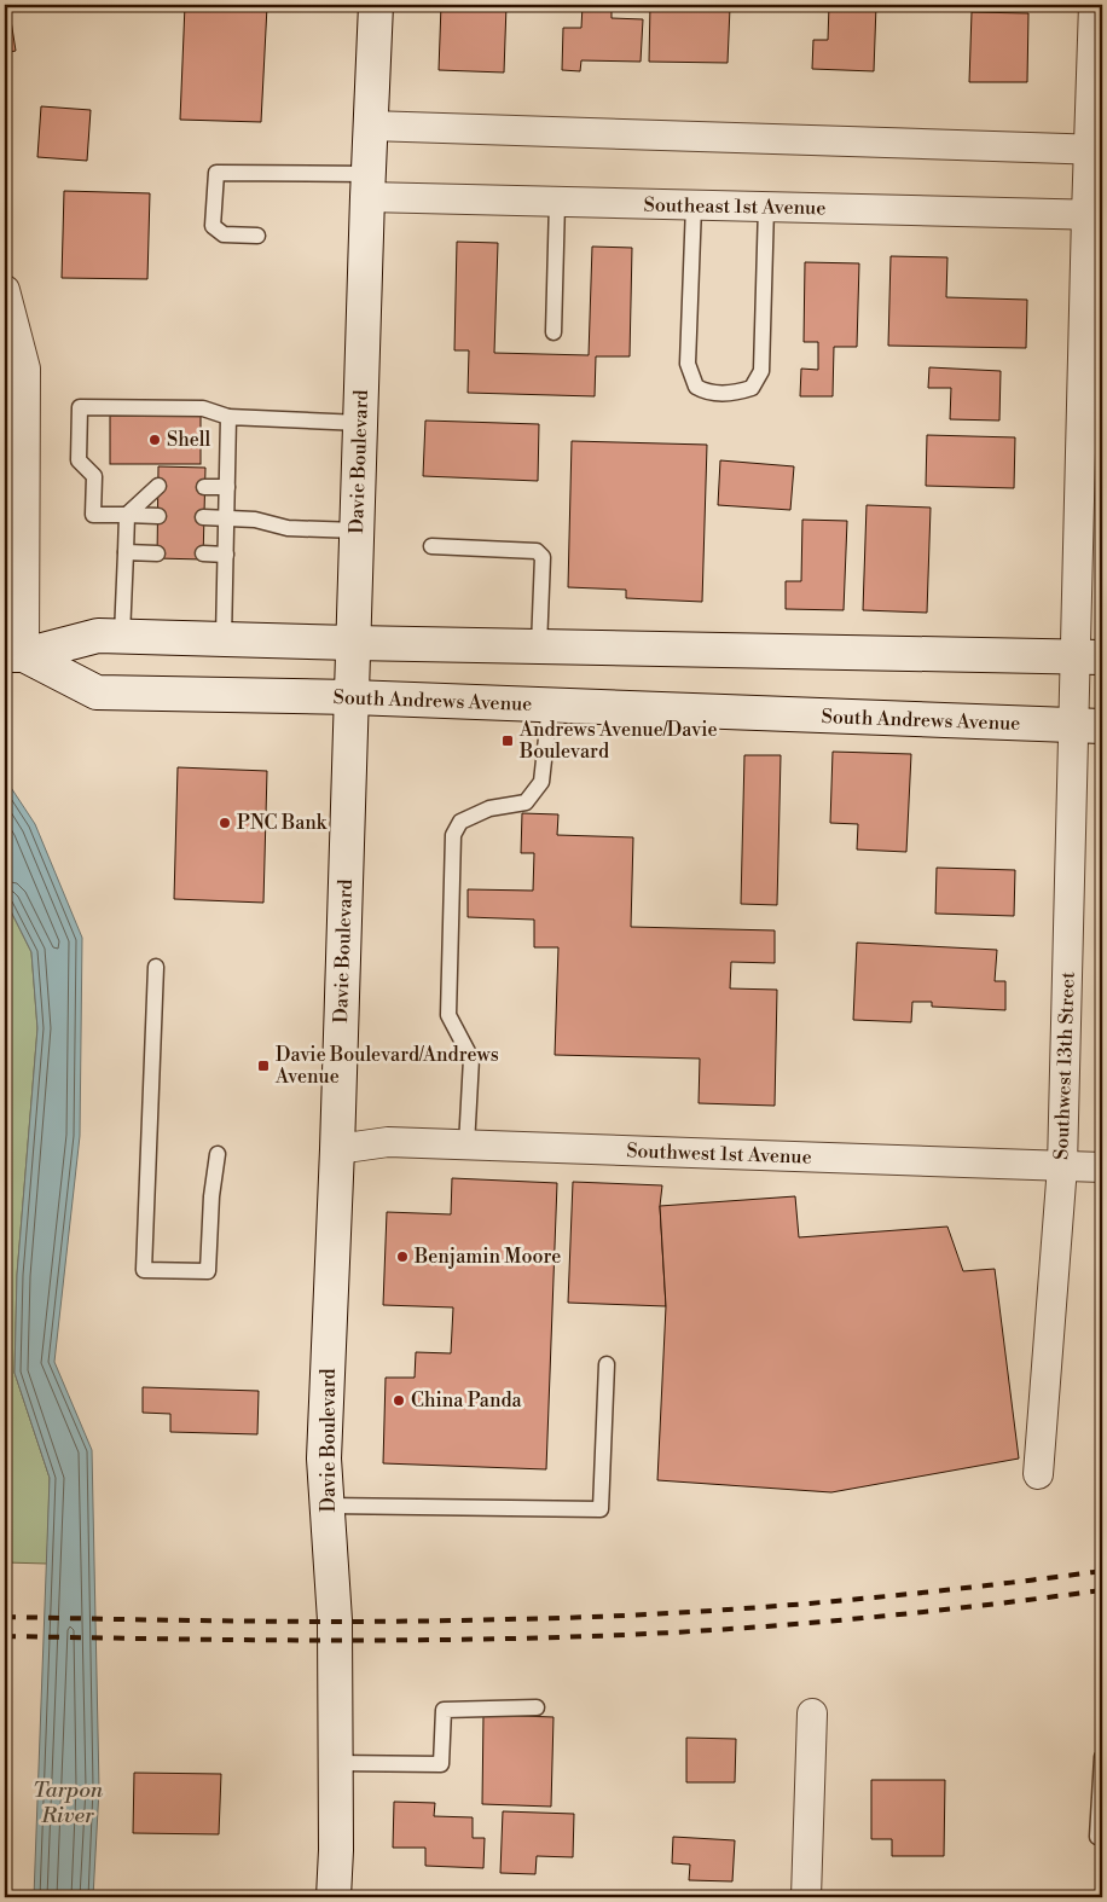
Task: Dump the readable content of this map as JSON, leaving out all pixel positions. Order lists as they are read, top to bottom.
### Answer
{
  "streets": {
    "main road": ["Davie Boulevard", "South Andrews Avenue"],
    "street": ["Southeast 1st Avenue", "Southwest 13th Street", "Southwest 1st Avenue"]
  },
  "crossings": [
    ["Southeast 1st Avenue", "Davie Boulevard"],
    ["Southeast 1st Avenue", "Southwest 13th Street"],
    ["Davie Boulevard", "South Andrews Avenue"],
    ["Davie Boulevard", "Southwest 1st Avenue"],
    ["South Andrews Avenue", "Southwest 13th Street"],
    ["Southwest 13th Street", "Southwest 1st Avenue"]
  ],
  "water": ["Tarpon River"],
  "places": {
    "other": [
      "Shell",
      "PNC Bank",
      "Benjamin Moore",
      "China Panda"
    ],
    "transit": ["Andrews Avenue/Davie Boulevard", "Davie Boulevard/Andrews Avenue"]
  }
}
